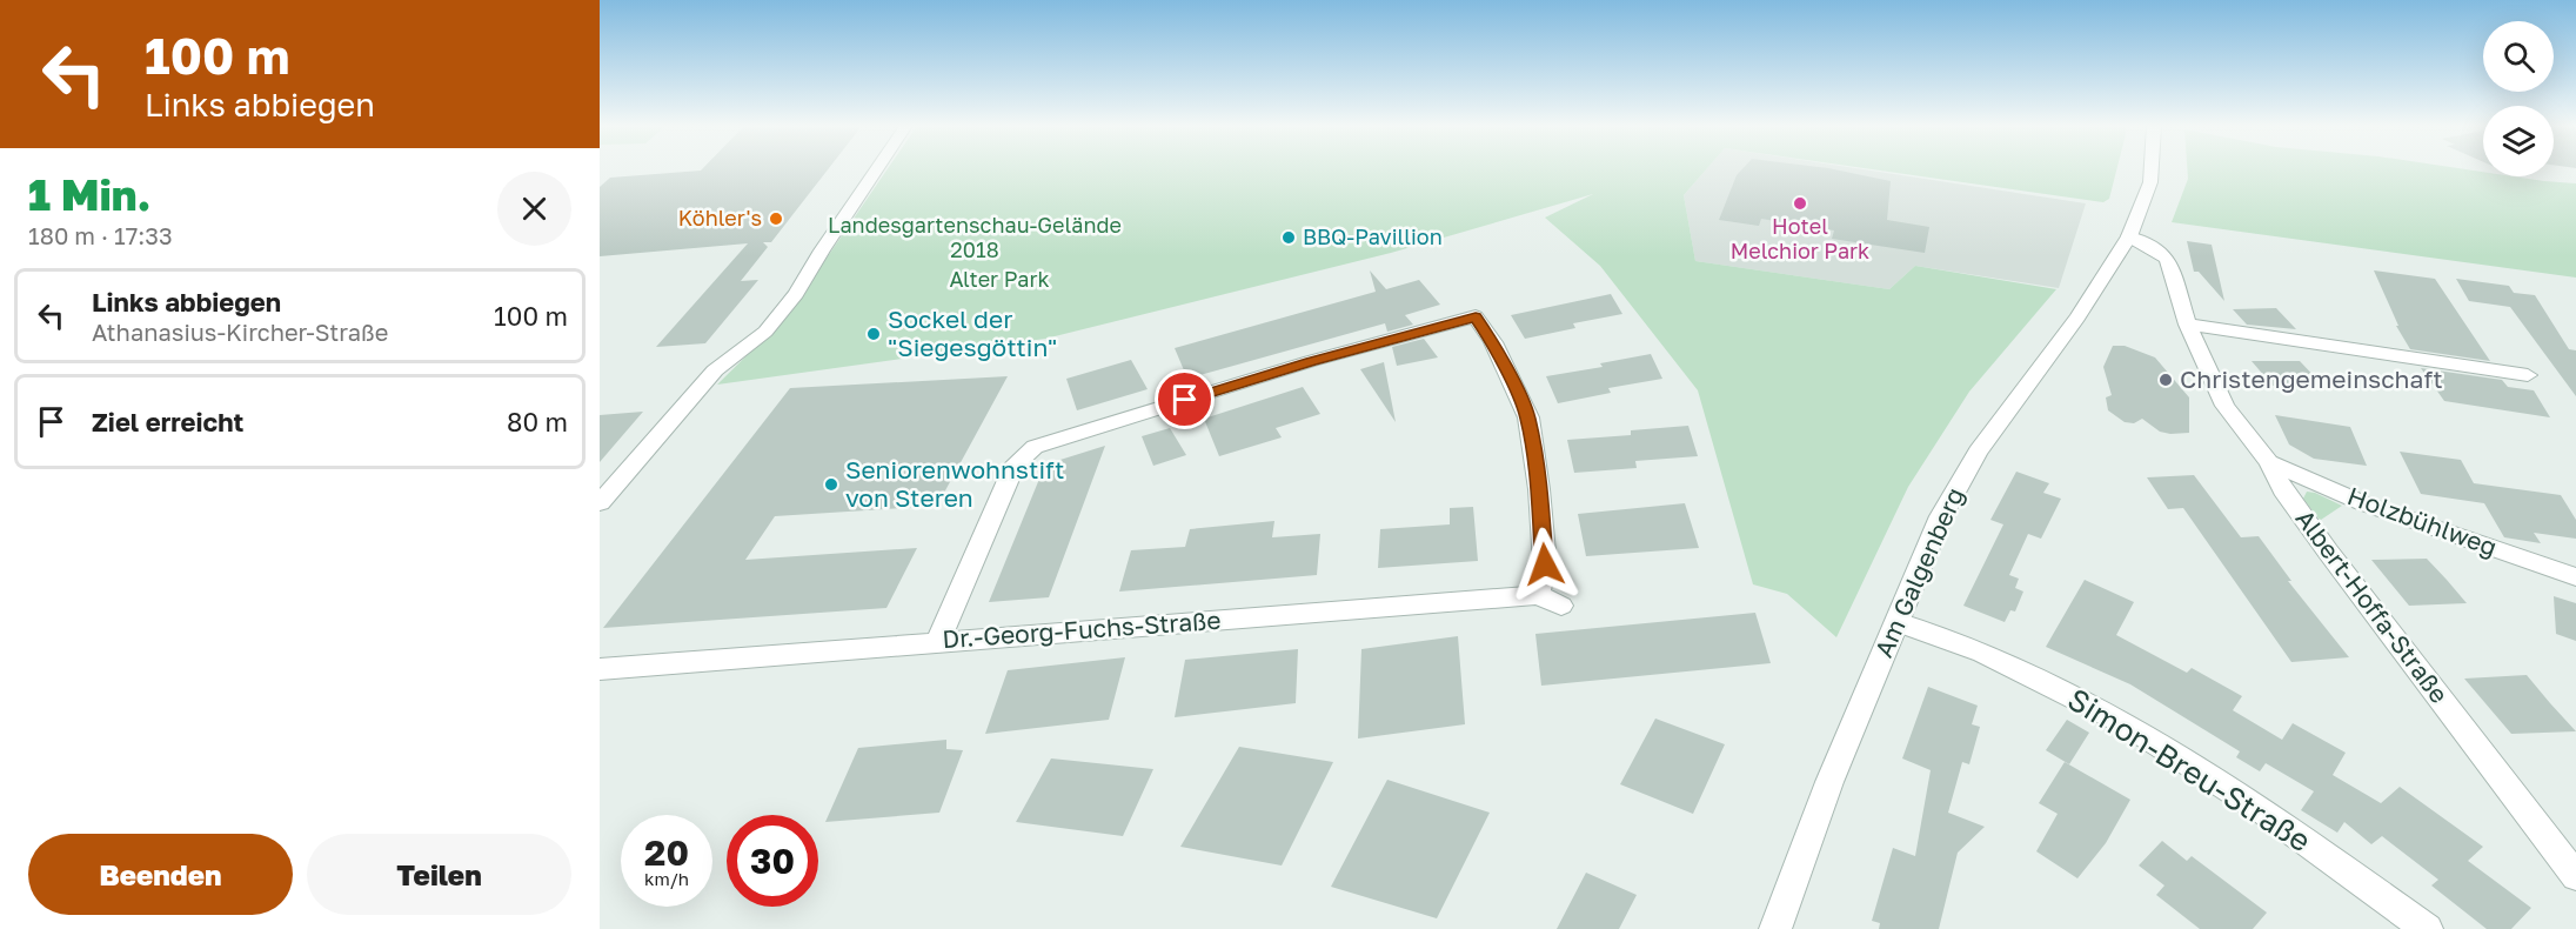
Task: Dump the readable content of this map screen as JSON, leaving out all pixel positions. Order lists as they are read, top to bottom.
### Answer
{
  "streets": {
    "street": [
      "Holzbühlweg",
      "Am Galgenberg",
      "Albert-Hoffa-Straße",
      "Dr.-Georg-Fuchs-Straße",
      "Simon-Breu-Straße"
    ]
  },
  "crossings": [
    ["Holzbühlweg", "Albert-Hoffa-Straße"],
    ["Am Galgenberg", "Albert-Hoffa-Straße"],
    ["Am Galgenberg", "Simon-Breu-Straße"]
  ],
  "parks": ["Landesgartenschau-Gelände 2018", "Alter Park"],
  "places": [
    "Hotel Melchior Park",
    "Köhler's",
    "BBQ-Pavillion",
    "Sockel der \"Siegesgöttin\"",
    "Christengemeinschaft",
    "Seniorenwohnstift von Steren"
  ],
  "page": {
    "turn": ["100 m", "Links abbiegen"],
    "heading": ["1 Min.", "180 m · 17:33"],
    "list": [
      {
        "name": "Links abbiegen",
        "note": "Athanasius-Kircher-Straße",
        "value": "100 m"
      },
      {
        "name": "Ziel erreicht",
        "value": "80 m"
      }
    ],
    "speed": "20 km/h",
    "limit": "30",
    "buttons": ["Beenden", "Teilen"]
  }
}
